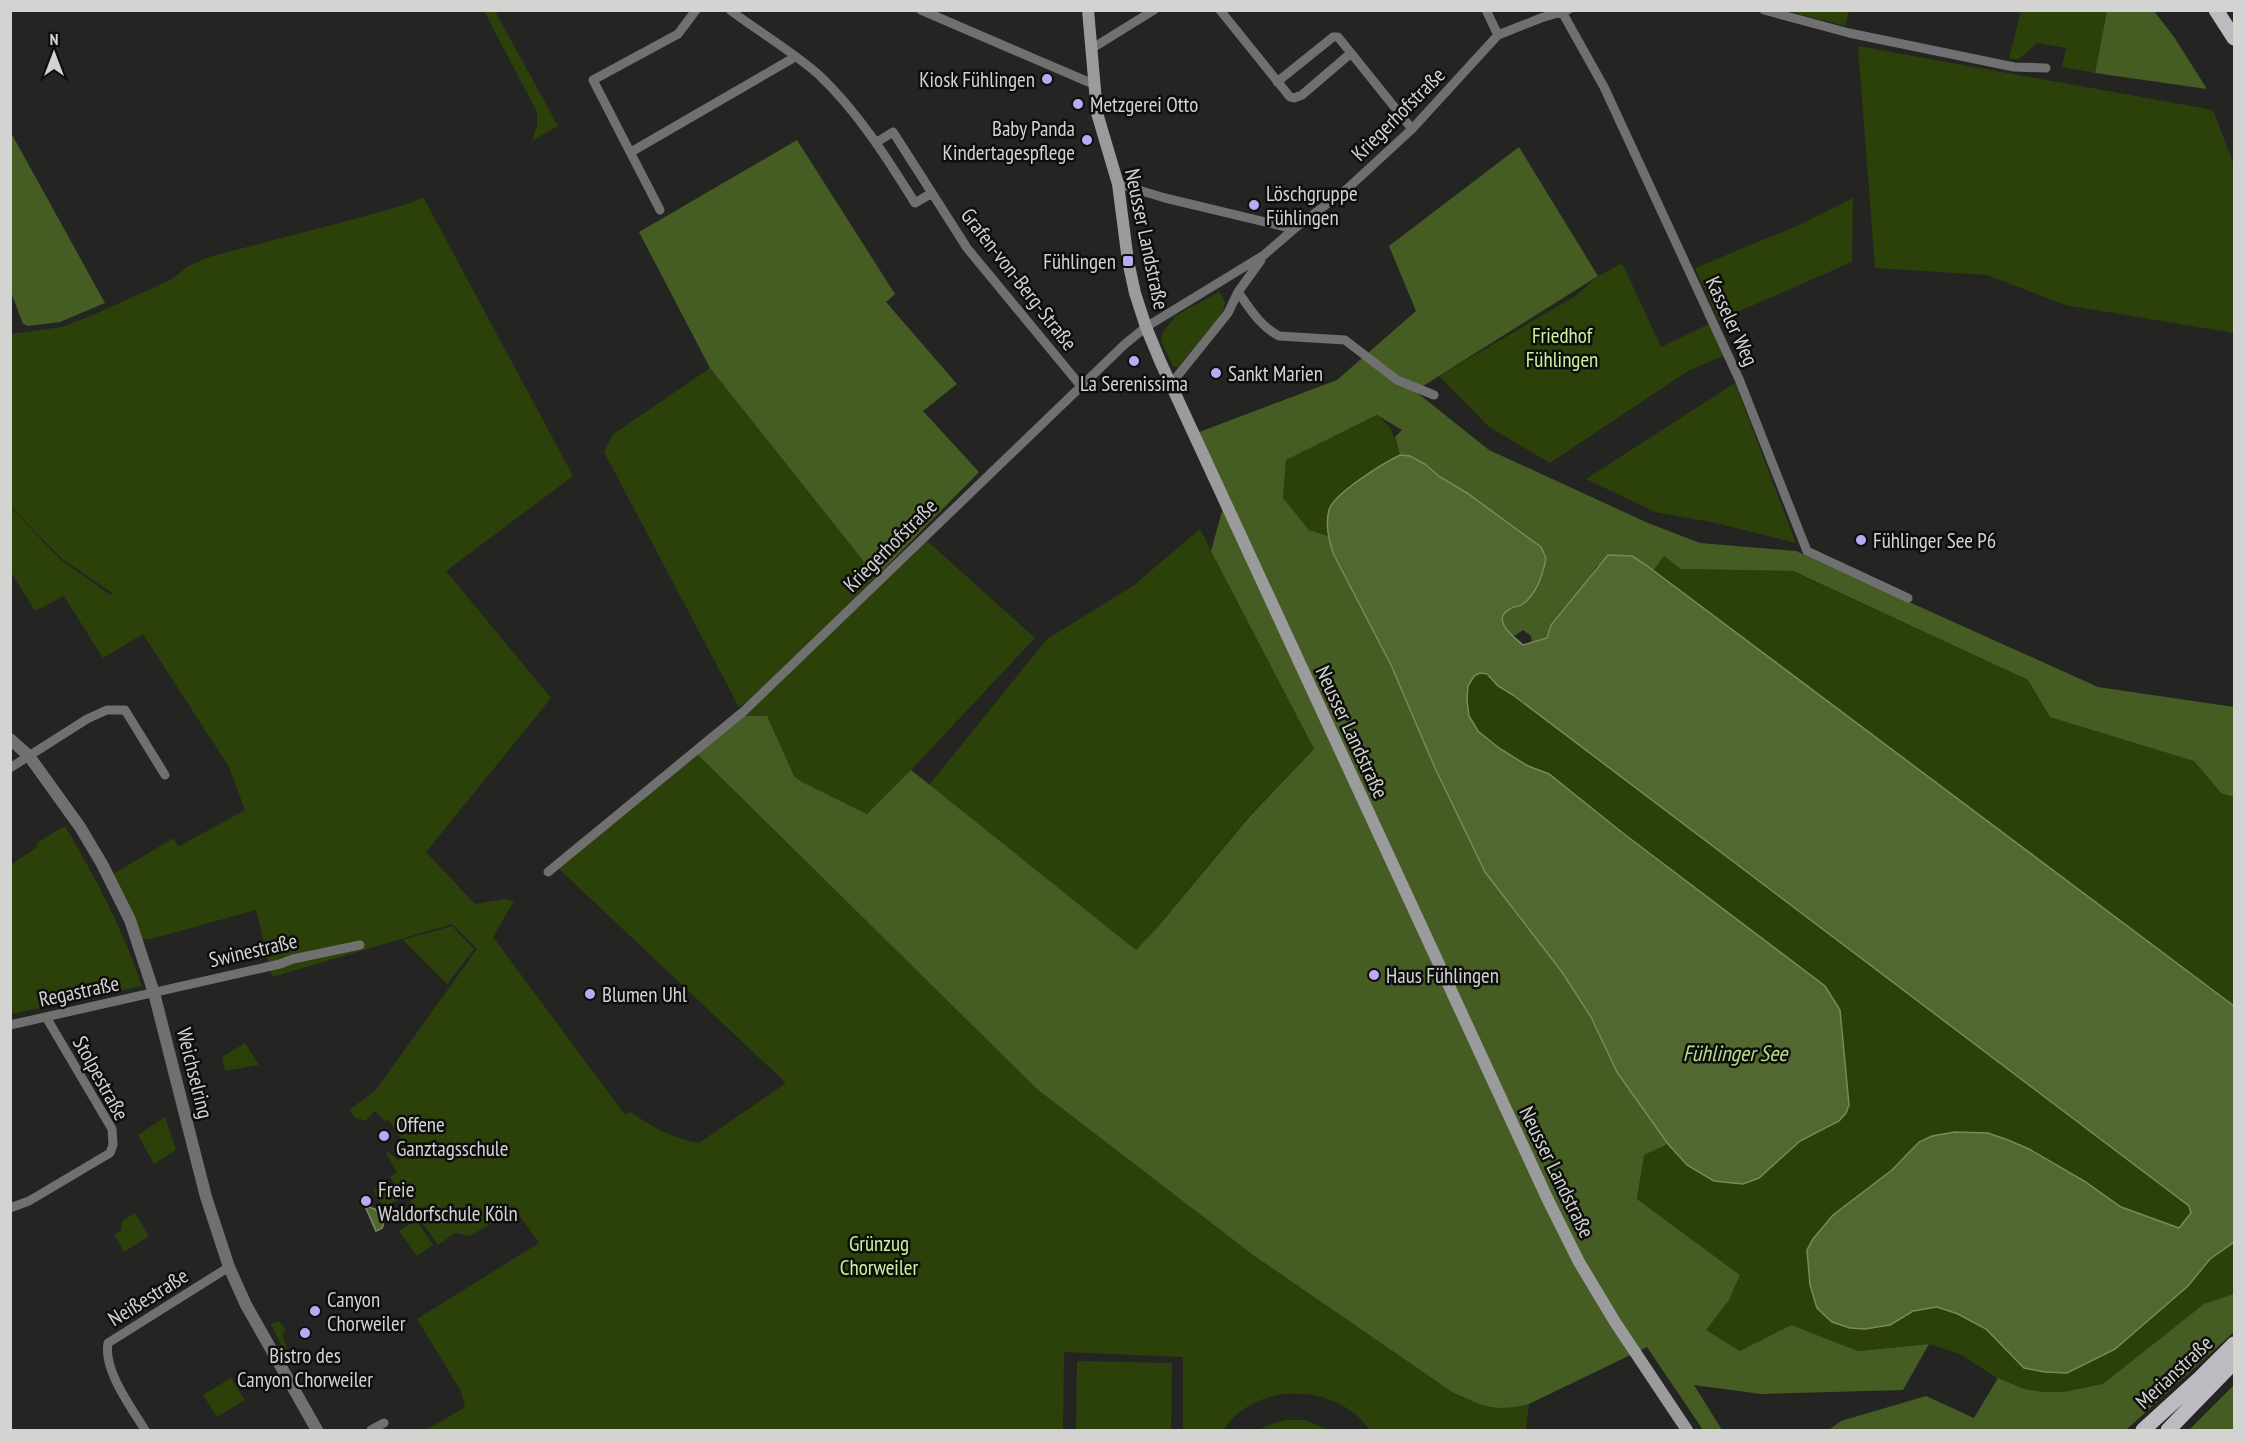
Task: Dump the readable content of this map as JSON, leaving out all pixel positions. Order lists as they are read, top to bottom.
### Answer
{
  "streets": {
    "main road": ["Neusser Landstraße", "Merianstraße"],
    "street": [
      "Kriegerhofstraße",
      "Grafen-von-Berg-Straße",
      "Kasseler Weg",
      "Swinestraße",
      "Regastraße",
      "Weichselring",
      "Stolpestraße",
      "Neißestraße"
    ]
  },
  "crossings": [
    ["Kriegerhofstraße", "Neusser Landstraße"],
    ["Kriegerhofstraße", "Grafen-von-Berg-Straße"],
    ["Kriegerhofstraße", "Kasseler Weg"],
    ["Swinestraße", "Regastraße"],
    ["Swinestraße", "Weichselring"],
    ["Regastraße", "Weichselring"],
    ["Regastraße", "Stolpestraße"],
    ["Weichselring", "Neißestraße"]
  ],
  "water": ["Fühlinger See"],
  "parks": ["Friedhof Fühlingen", "Grünzug Chorweiler"],
  "places": {
    "other": [
      "Kiosk Fühlingen",
      "Metzgerei Otto",
      "Baby Panda Kindertagespflege",
      "Löschgruppe Fühlingen",
      "La Serenissima",
      "Sankt Marien",
      "Fühlinger See P6",
      "Haus Fühlingen",
      "Blumen Uhl",
      "Offene Ganztagsschule",
      "Freie Waldorfschule Köln",
      "Canyon Chorweiler",
      "Bistro des Canyon Chorweiler"
    ],
    "transit": ["Fühlingen"]
  },
  "north": "top"
}
